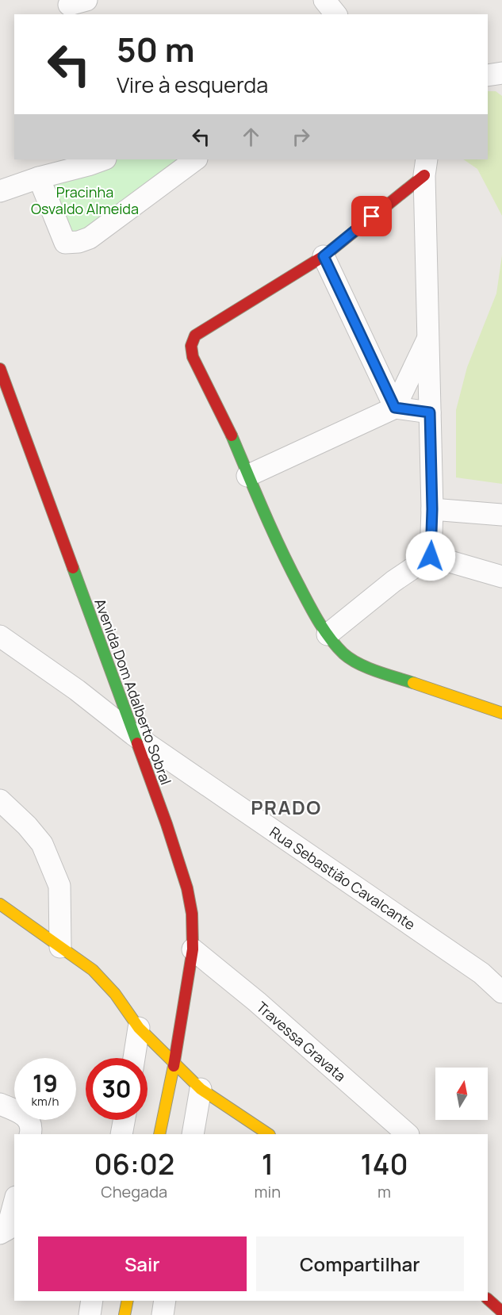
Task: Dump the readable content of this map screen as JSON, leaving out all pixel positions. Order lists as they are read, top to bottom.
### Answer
{
  "streets": {
    "street": ["Avenida Dom Adalberto Sobral", "Rua Sebastião Cavalcante", "Travessa Gravata"]
  },
  "crossings": [
    ["Avenida Dom Adalberto Sobral", "Rua Sebastião Cavalcante"],
    ["Avenida Dom Adalberto Sobral", "Travessa Gravata"]
  ],
  "districts": ["PRADO"],
  "parks": ["Pracinha Osvaldo Almeida"],
  "north": "top",
  "page": {
    "turn": ["50 m", "Vire à esquerda"],
    "speed": "19 km/h",
    "limit": "30",
    "eta": [
      "06:02",
      "Chegada",
      "1",
      "min",
      "140",
      "m"
    ],
    "buttons": ["Sair", "Compartilhar"]
  }
}
